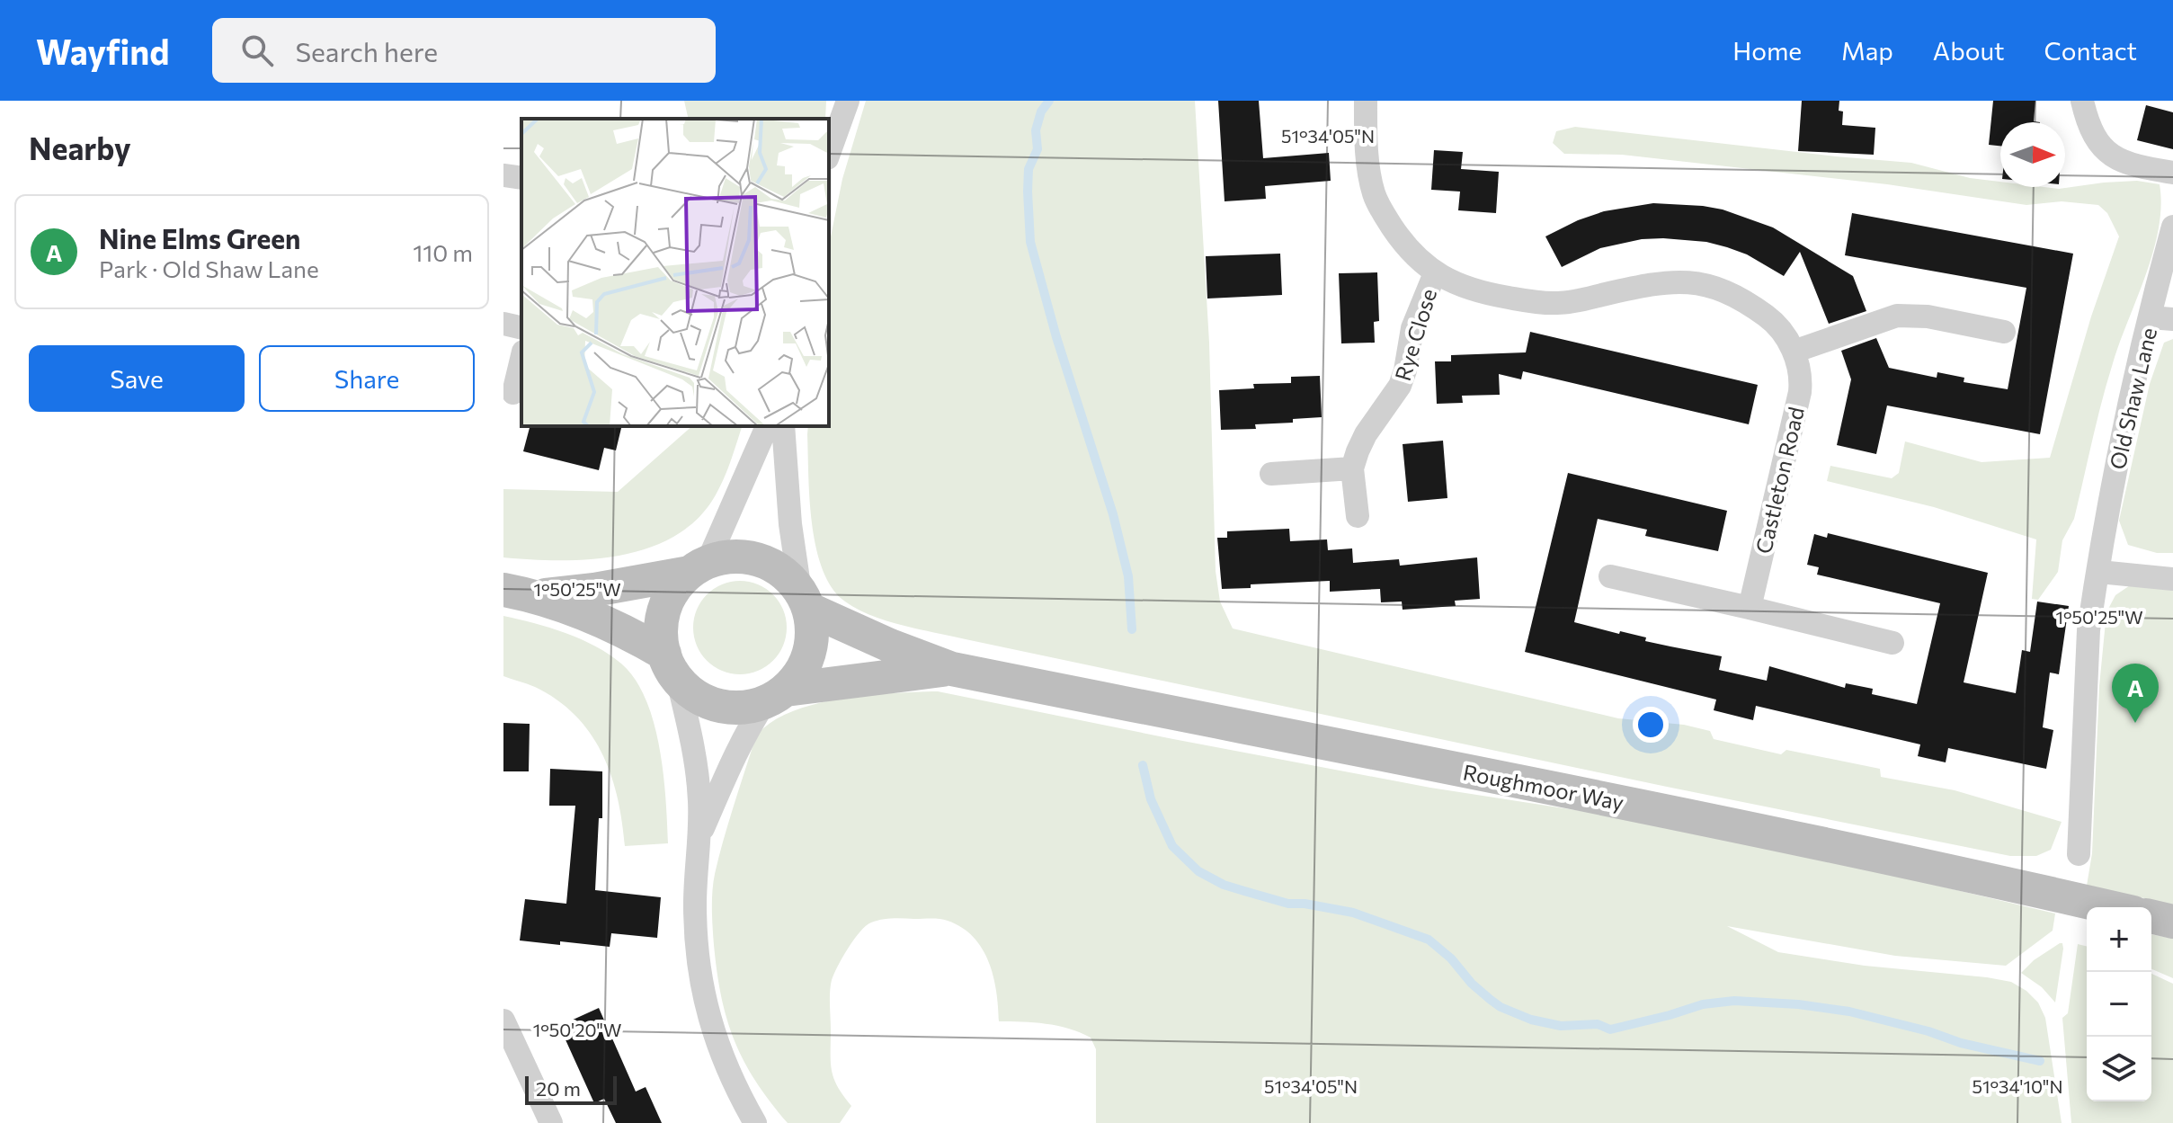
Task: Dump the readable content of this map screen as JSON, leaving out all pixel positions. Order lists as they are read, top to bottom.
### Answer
{
  "streets": {
    "main road": ["Roughmoor Way"],
    "street": ["Rye Close", "Old Shaw Lane", "Castleton Road"]
  },
  "crossings": [
    ["Rye Close", "Castleton Road"]
  ],
  "scale_bar": "20 m",
  "north": "right",
  "page": {
    "header": "Wayfind",
    "search": "Search here",
    "nav": [
      "Home",
      "Map",
      "About",
      "Contact"
    ],
    "heading": "Nearby",
    "list": [
      {
        "mark": "A",
        "name": "Nine Elms Green",
        "note": "Park · Old Shaw Lane",
        "value": "110 m"
      }
    ],
    "buttons": ["Save", "Share"],
    "pins": "A",
    "map_buttons": ["+", "−"],
    "scale": "20 m"
  },
  "coordinates": [
    "51°34'05\"N",
    "1°50'25\"W",
    "1°50'20\"W",
    "51°34'10\"N"
  ]
}
